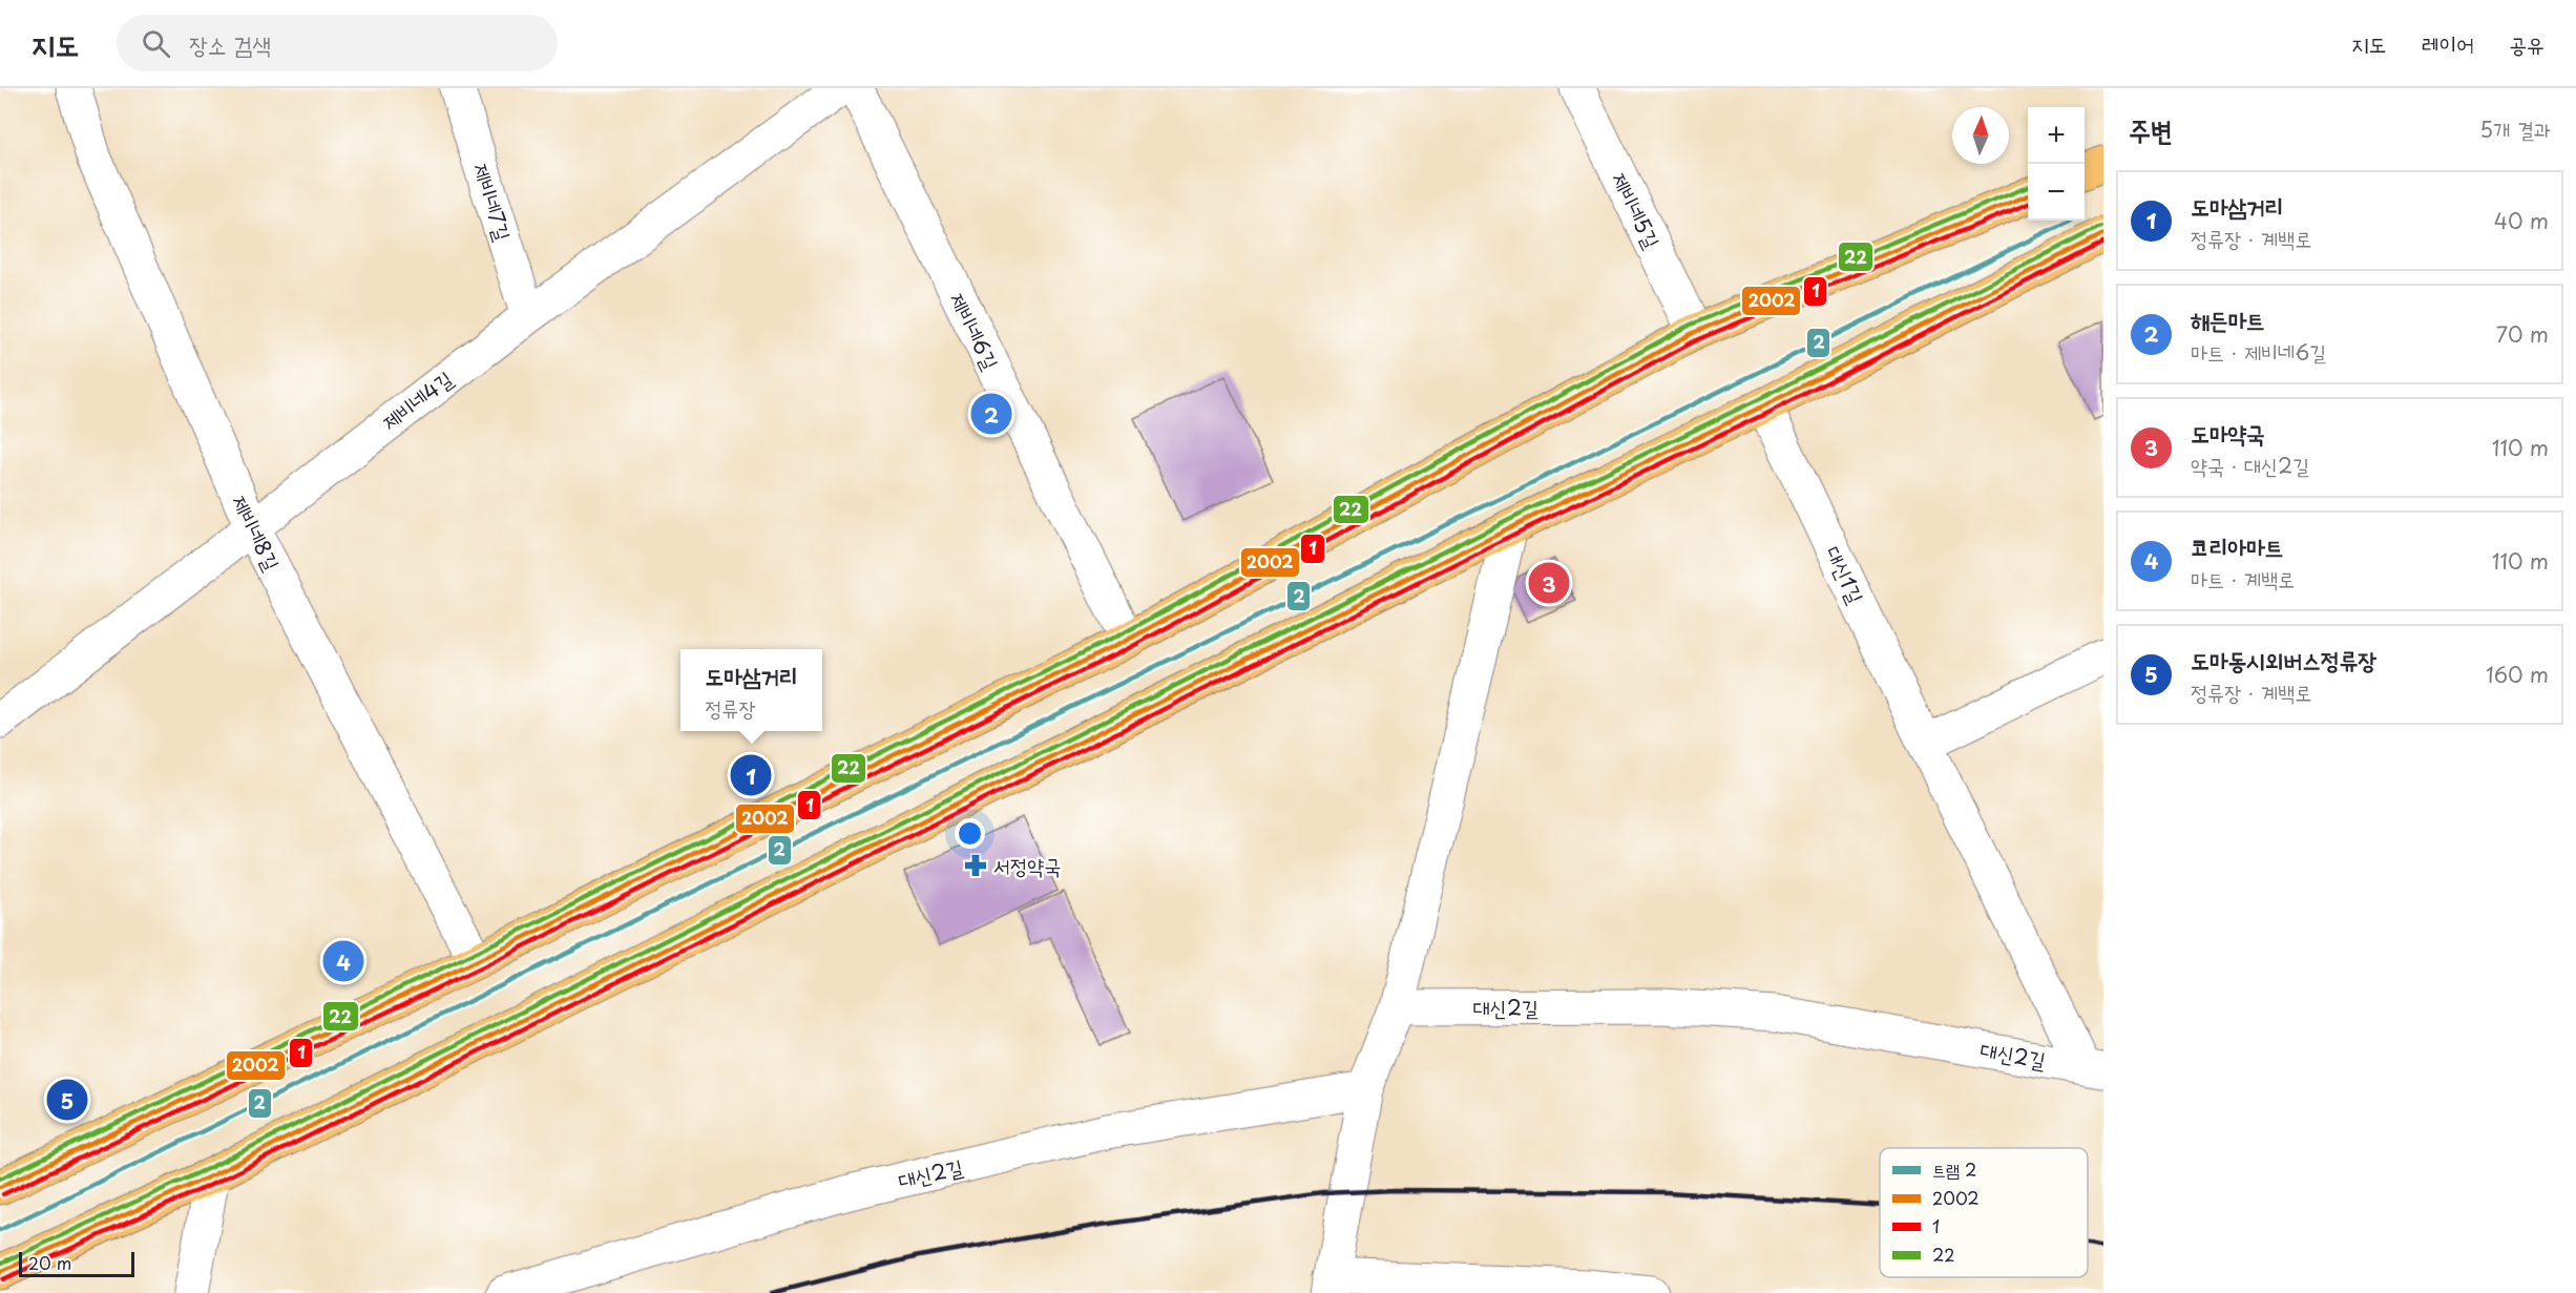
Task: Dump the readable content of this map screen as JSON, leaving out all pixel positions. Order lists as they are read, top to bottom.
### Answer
{
  "streets": {
    "street": [
      "제비네7길",
      "제비네5길",
      "제비네6길",
      "제비네4길",
      "제비네8길",
      "대신1길",
      "대신2길"
    ]
  },
  "crossings": [
    ["제비네7길", "제비네4길"],
    ["제비네4길", "제비네8길"],
    ["대신1길", "대신2길"]
  ],
  "places": {
    "pharmacy": ["서정약국"]
  },
  "lines": [
    "transit line 22",
    "transit line 2002",
    "transit line 1",
    "tram line 2"
  ],
  "legend": [
    "트램 2",
    "2002",
    "1",
    "22"
  ],
  "scale_bar": "20 m",
  "north": "top",
  "page": {
    "header": "지도",
    "search": "장소 검색",
    "nav": ["지도", "레이어", "공유"],
    "heading": ["주변", "5개 결과"],
    "map_buttons": ["+", "−"],
    "list": [
      {
        "mark": "1",
        "name": "도마삼거리",
        "note": "정류장 · 계백로",
        "value": "40 m"
      },
      {
        "mark": "2",
        "name": "해든마트",
        "note": "마트 · 제비네6길",
        "value": "70 m"
      },
      {
        "mark": "3",
        "name": "도마약국",
        "note": "약국 · 대신2길",
        "value": "110 m"
      },
      {
        "mark": "4",
        "name": "코리아마트",
        "note": "마트 · 계백로",
        "value": "110 m"
      },
      {
        "mark": "5",
        "name": "도마동시외버스정류장",
        "note": "정류장 · 계백로",
        "value": "160 m"
      }
    ],
    "pins": [
      "2",
      "3",
      "1",
      "4",
      "5"
    ],
    "popup": ["도마삼거리", "정류장"],
    "scale": "20 m"
  }
}
